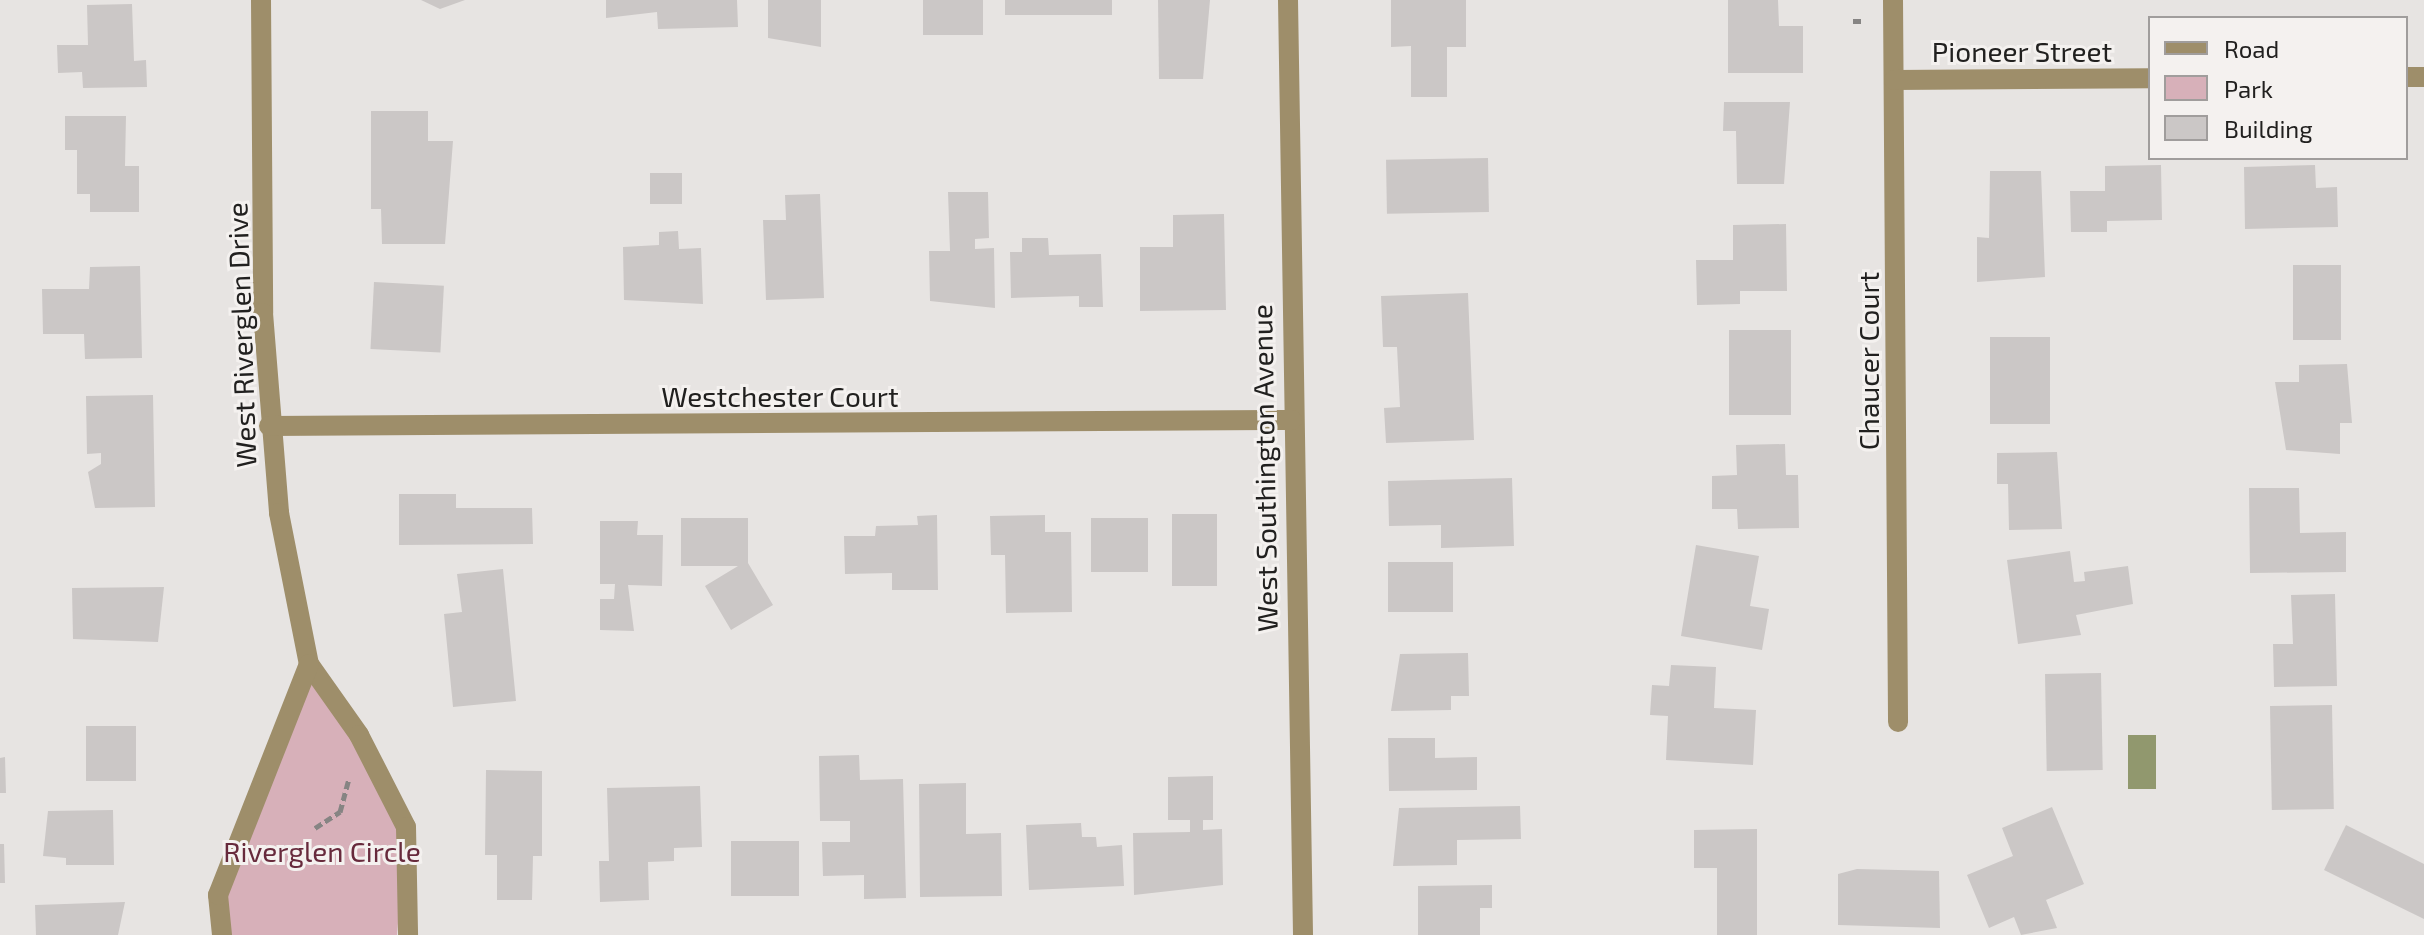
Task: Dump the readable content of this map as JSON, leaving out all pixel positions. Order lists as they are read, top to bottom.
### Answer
{
  "streets": {
    "street": [
      "Pioneer Street",
      "West Riverglen Drive",
      "Chaucer Court",
      "Westchester Court",
      "West Southington Avenue"
    ]
  },
  "crossings": [
    ["Pioneer Street", "Chaucer Court"],
    ["West Riverglen Drive", "Westchester Court"],
    ["Westchester Court", "West Southington Avenue"]
  ],
  "parks": ["Riverglen Circle"],
  "legend": ["Road", "Park", "Building"]
}
